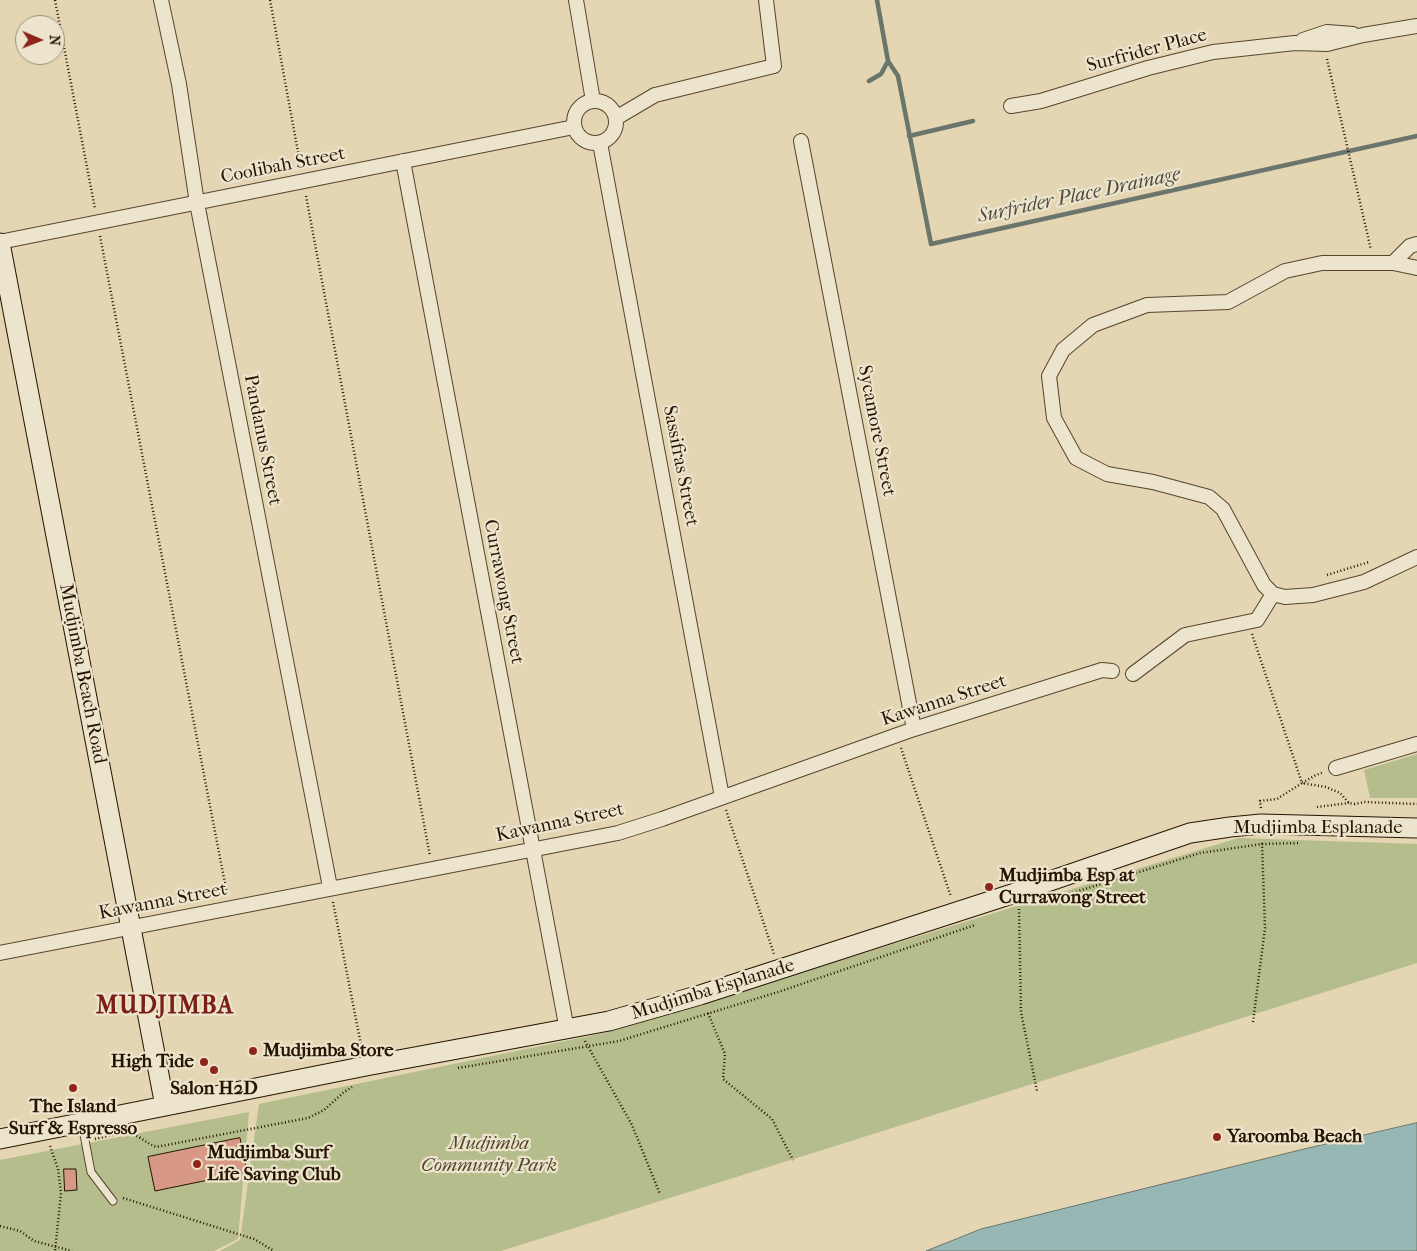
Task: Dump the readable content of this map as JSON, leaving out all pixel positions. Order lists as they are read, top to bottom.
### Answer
{
  "streets": {
    "street": [
      "Surfrider Place",
      "Coolibah Street",
      "Sycamore Street",
      "Pandanus Street",
      "Sassifras Street",
      "Currawong Street",
      "Mudjimba Beach Road",
      "Kawanna Street",
      "Mudjimba Esplanade"
    ]
  },
  "crossings": [
    ["Coolibah Street", "Pandanus Street"],
    ["Coolibah Street", "Sassifras Street"],
    ["Coolibah Street", "Currawong Street"],
    ["Coolibah Street", "Mudjimba Beach Road"],
    ["Sycamore Street", "Kawanna Street"],
    ["Pandanus Street", "Kawanna Street"],
    ["Sassifras Street", "Kawanna Street"],
    ["Currawong Street", "Kawanna Street"],
    ["Currawong Street", "Mudjimba Esplanade"],
    ["Mudjimba Beach Road", "Kawanna Street"],
    ["Mudjimba Beach Road", "Mudjimba Esplanade"]
  ],
  "districts": ["MUDJIMBA"],
  "water": ["Surfrider Place Drainage"],
  "parks": ["Mudjimba Community Park"],
  "places": [
    "Mudjimba Esp at Currawong Street",
    "Mudjimba Store",
    "High Tide",
    "Salon H2D",
    "The Island Surf & Espresso",
    "Yaroomba Beach",
    "Mudjimba Surf Life Saving Club"
  ],
  "north": "right"
}
